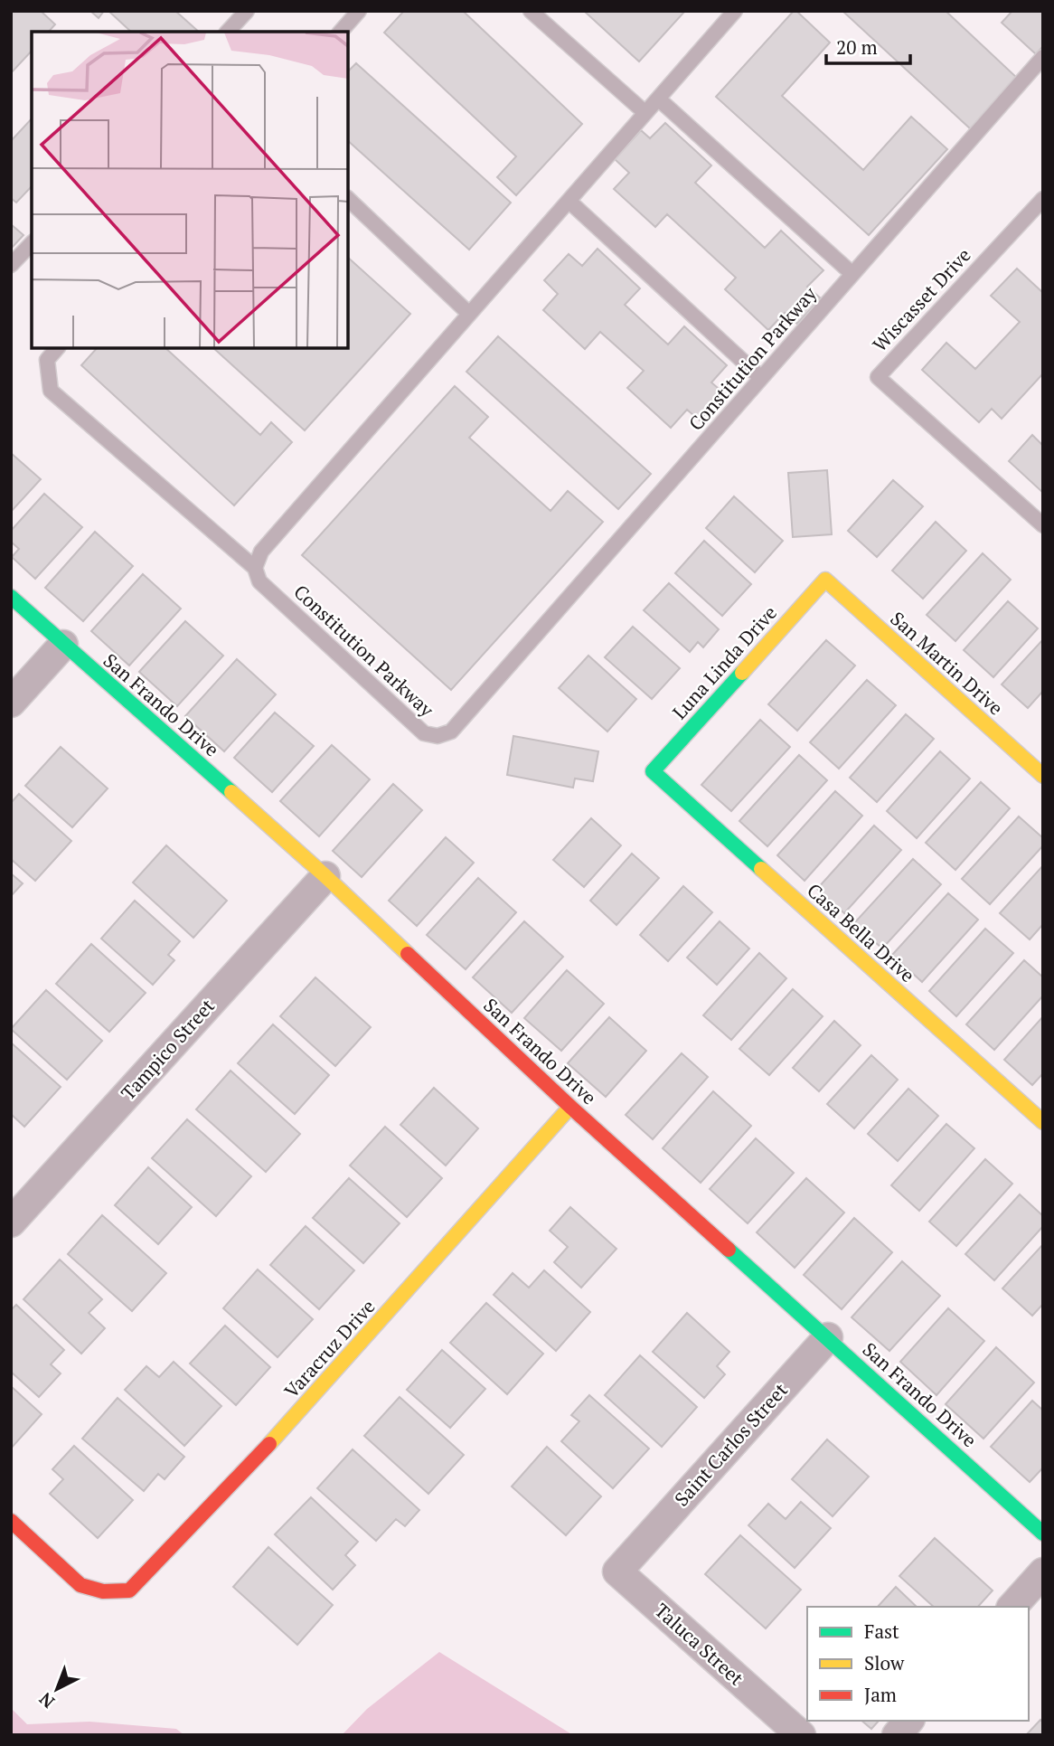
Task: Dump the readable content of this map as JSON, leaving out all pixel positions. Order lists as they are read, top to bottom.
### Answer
{
  "streets": {
    "street": [
      "Luna Linda Drive",
      "San Martin Drive",
      "San Frando Drive",
      "Casa Bella Drive",
      "Tampico Street",
      "Varacruz Drive",
      "Saint Carlos Street",
      "Taluca Street"
    ],
    "lane": ["Wiscasset Drive", "Constitution Parkway"]
  },
  "crossings": [
    ["Luna Linda Drive", "San Martin Drive"],
    ["Luna Linda Drive", "Casa Bella Drive"],
    ["San Frando Drive", "Tampico Street"],
    ["San Frando Drive", "Varacruz Drive"],
    ["San Frando Drive", "Saint Carlos Street"],
    ["Saint Carlos Street", "Taluca Street"]
  ],
  "legend": ["Fast", "Slow", "Jam"],
  "scale_bar": "20 m",
  "north": "bottom left"
}
